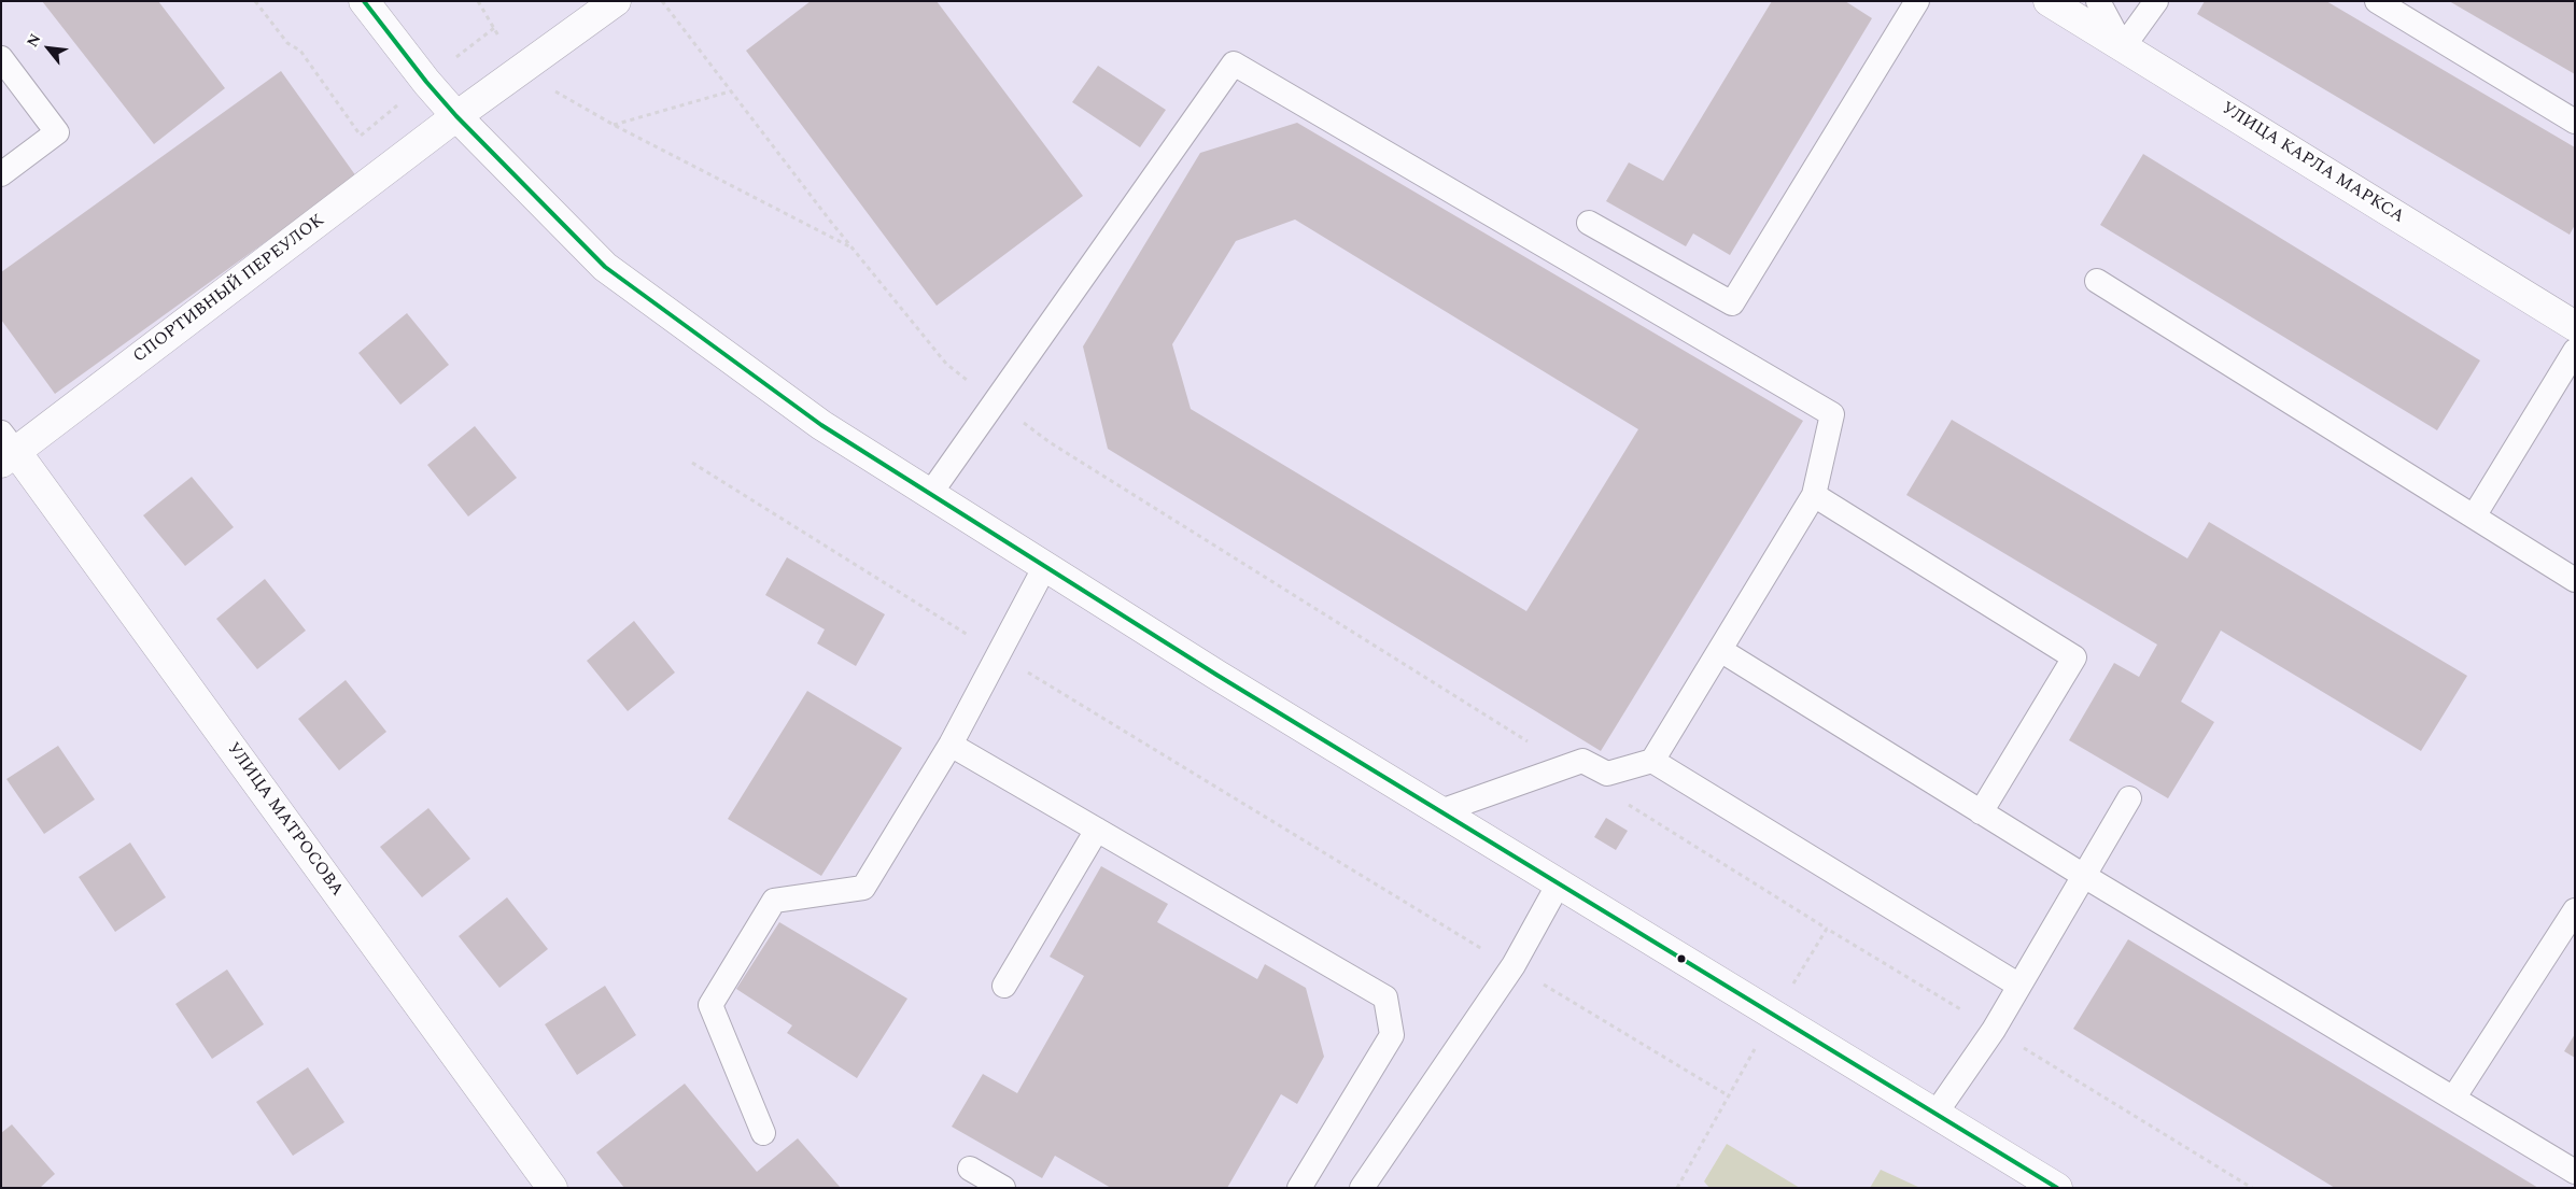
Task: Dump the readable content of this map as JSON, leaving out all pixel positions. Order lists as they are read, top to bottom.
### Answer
{
  "streets": {
    "street": ["УЛИЦА КАРЛА МАРКСА", "СПОРТИВНЫЙ ПЕРЕУЛОК", "УЛИЦА МАТРОСОВА"]
  },
  "crossings": [
    ["СПОРТИВНЫЙ ПЕРЕУЛОК", "УЛИЦА МАТРОСОВА"]
  ],
  "north": "top left"
}
